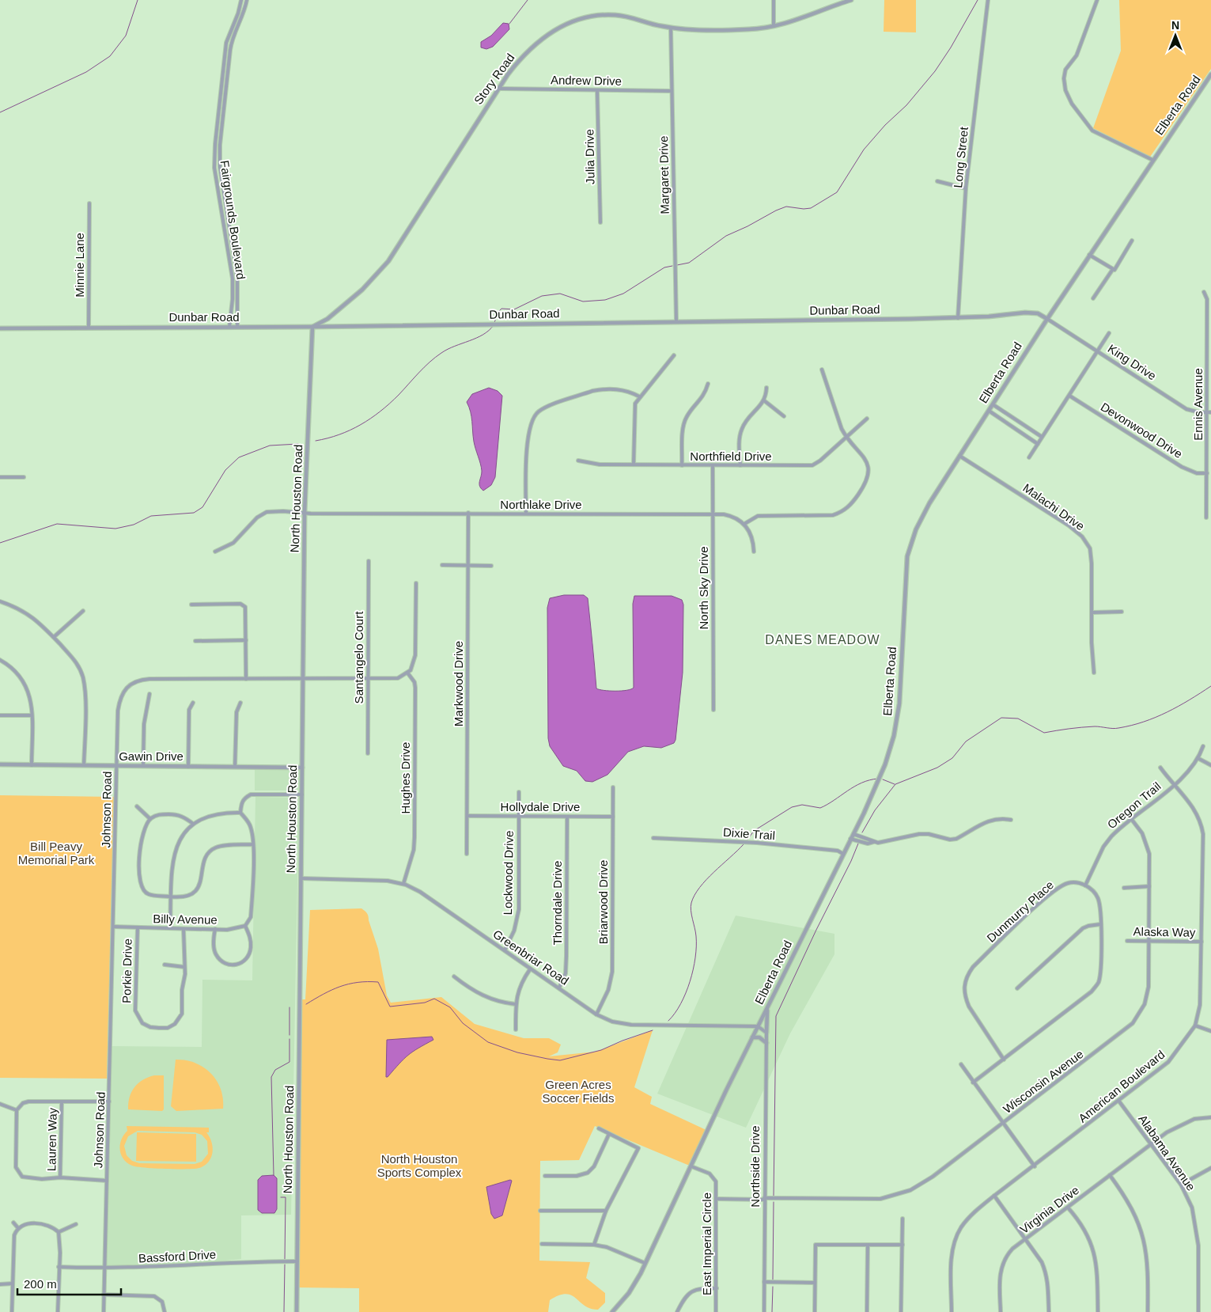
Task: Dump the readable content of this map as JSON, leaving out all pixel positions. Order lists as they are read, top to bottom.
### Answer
{
  "streets": {
    "street": [
      "Story Road",
      "Andrew Drive",
      "Elberta Road",
      "Julia Drive",
      "Long Street",
      "Margaret Drive",
      "Fairgrounds Boulevard",
      "Minnie Lane",
      "Dunbar Road",
      "King Drive",
      "Ennis Avenue",
      "Devonwood Drive",
      "Northfield Drive",
      "North Houston Road",
      "Northlake Drive",
      "Malachi Drive",
      "North Sky Drive",
      "Santangelo Court",
      "Markwood Drive",
      "Gawin Drive",
      "Hughes Drive",
      "Oregon Trail",
      "Hollydale Drive",
      "Johnson Road",
      "Dixie Trail",
      "Lockwood Drive",
      "Briarwood Drive",
      "Thorndale Drive",
      "Dunmurry Place",
      "Billy Avenue",
      "Alaska Way",
      "Greenbriar Road",
      "Porkie Drive",
      "Wisconsin Avenue",
      "American Boulevard",
      "Lauren Way",
      "Alabama Avenue",
      "Northside Drive",
      "Virginia Drive",
      "East Imperial Circle",
      "Bassford Drive"
    ]
  },
  "crossings": [
    ["Story Road", "Andrew Drive"],
    ["Story Road", "Margaret Drive"],
    ["Story Road", "Dunbar Road"],
    ["Story Road", "North Houston Road"],
    ["Andrew Drive", "Julia Drive"],
    ["Andrew Drive", "Margaret Drive"],
    ["Elberta Road", "Dunbar Road"],
    ["Elberta Road", "King Drive"],
    ["Elberta Road", "Malachi Drive"],
    ["Elberta Road", "Dixie Trail"],
    ["Elberta Road", "Greenbriar Road"],
    ["Elberta Road", "East Imperial Circle"],
    ["Long Street", "Dunbar Road"],
    ["Margaret Drive", "Dunbar Road"],
    ["Fairgrounds Boulevard", "Dunbar Road"],
    ["Minnie Lane", "Dunbar Road"],
    ["Dunbar Road", "King Drive"],
    ["Dunbar Road", "North Houston Road"],
    ["King Drive", "Ennis Avenue"],
    ["Ennis Avenue", "Devonwood Drive"],
    ["Northfield Drive", "North Sky Drive"],
    ["North Houston Road", "Northlake Drive"],
    ["North Houston Road", "Gawin Drive"],
    ["North Houston Road", "Johnson Road"],
    ["North Houston Road", "Greenbriar Road"],
    ["North Houston Road", "Bassford Drive"],
    ["Northlake Drive", "North Sky Drive"],
    ["Northlake Drive", "Markwood Drive"],
    ["Santangelo Court", "Johnson Road"],
    ["Markwood Drive", "Hollydale Drive"],
    ["Gawin Drive", "Johnson Road"],
    ["Hughes Drive", "Johnson Road"],
    ["Hughes Drive", "Greenbriar Road"],
    ["Oregon Trail", "Dunmurry Place"],
    ["Oregon Trail", "Wisconsin Avenue"],
    ["Oregon Trail", "American Boulevard"],
    ["Hollydale Drive", "Lockwood Drive"],
    ["Hollydale Drive", "Briarwood Drive"],
    ["Hollydale Drive", "Thorndale Drive"],
    ["Johnson Road", "Billy Avenue"],
    ["Johnson Road", "Bassford Drive"],
    ["Lockwood Drive", "Greenbriar Road"],
    ["Briarwood Drive", "Greenbriar Road"],
    ["Thorndale Drive", "Greenbriar Road"],
    ["Billy Avenue", "Porkie Drive"],
    ["Alaska Way", "Wisconsin Avenue"],
    ["Alaska Way", "American Boulevard"],
    ["Wisconsin Avenue", "Northside Drive"],
    ["Wisconsin Avenue", "East Imperial Circle"],
    ["American Boulevard", "Alabama Avenue"],
    ["Alabama Avenue", "Virginia Drive"]
  ],
  "districts": ["DANES MEADOW"],
  "parks": ["Bill Peavy Memorial Park", "Green Acres Soccer Fields", "North Houston Sports Complex"],
  "scale_bar": "200 m",
  "north": "top"
}
